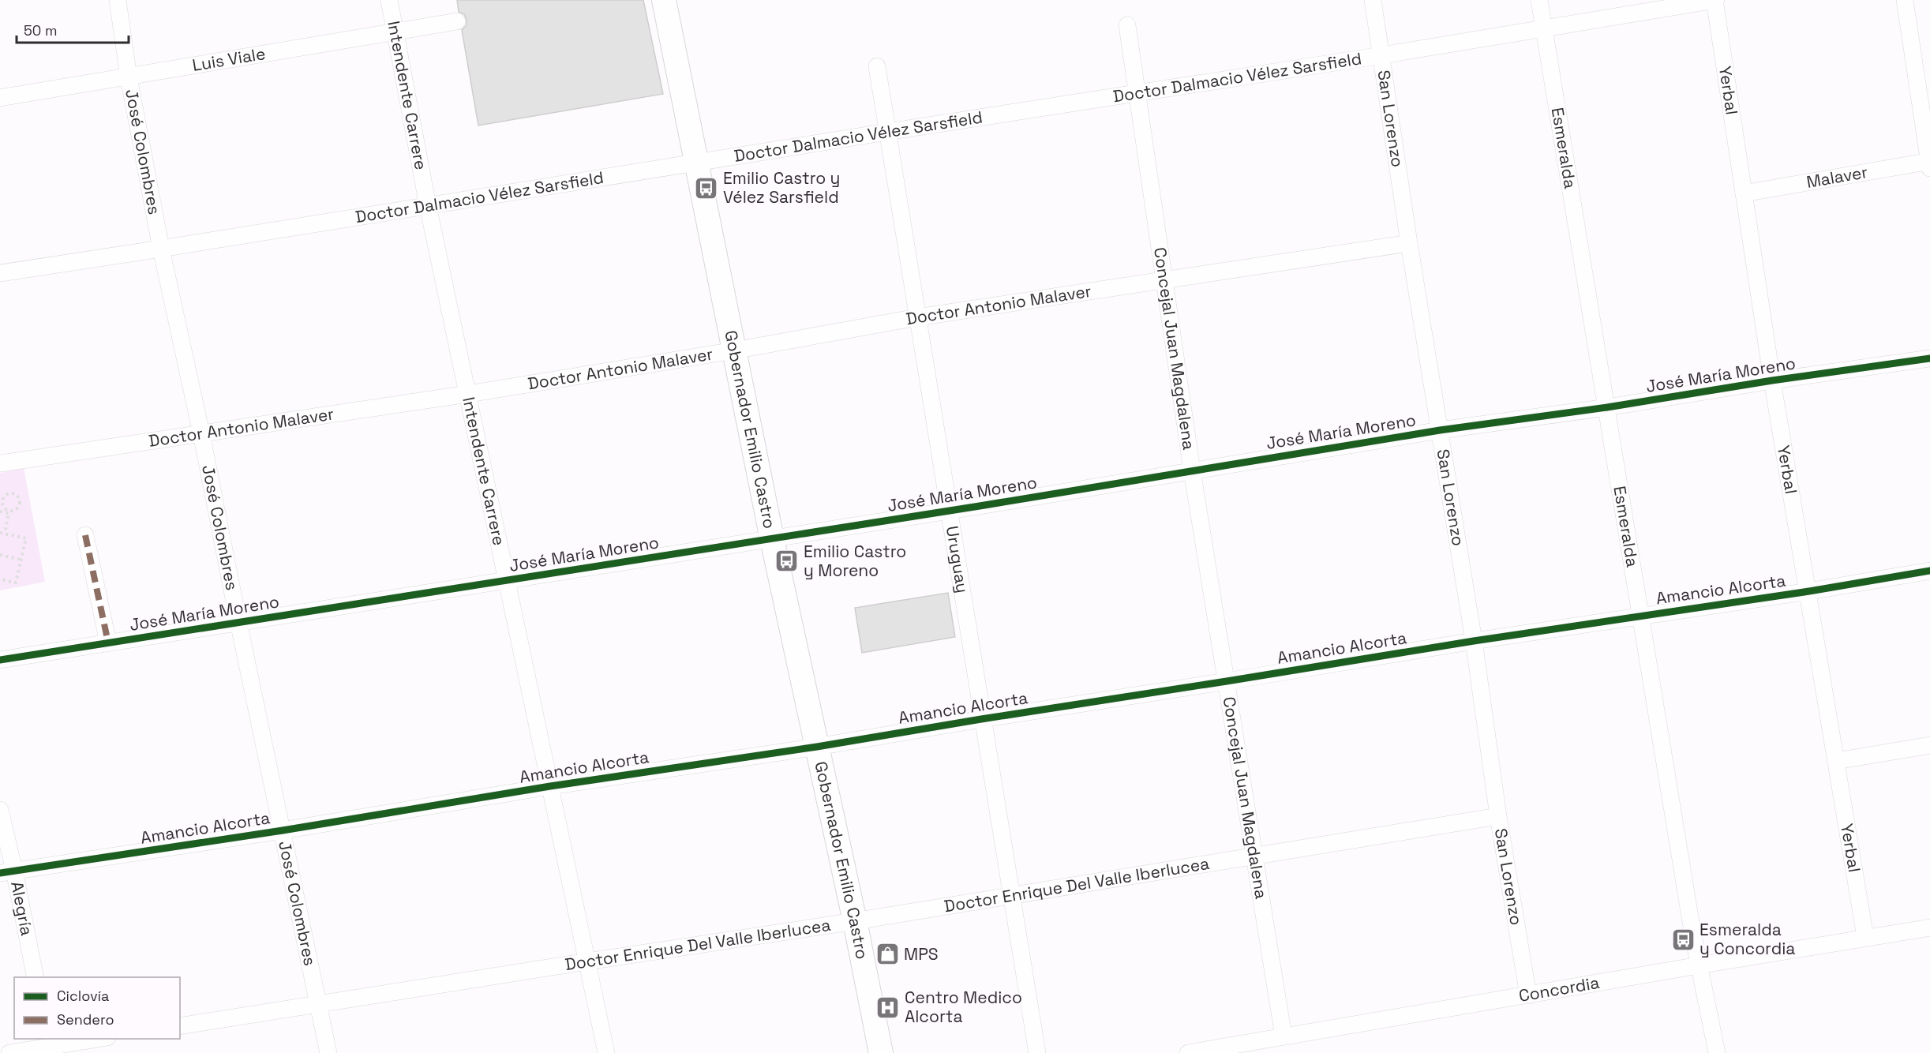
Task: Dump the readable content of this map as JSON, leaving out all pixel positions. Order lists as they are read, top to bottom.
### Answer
{
  "streets": {
    "street": [
      "Luis Viale",
      "Doctor Dalmacio Vélez Sarsfield",
      "Yerbal",
      "Intendente Carrere",
      "San Lorenzo",
      "Esmeralda",
      "José Colombres",
      "Malaver",
      "Doctor Antonio Malaver",
      "Concejal Juan Magdalena",
      "José María Moreno",
      "Gobernador Emilio Castro",
      "Uruguay",
      "Amancio Alcorta",
      "Doctor Enrique Del Valle Iberlucea",
      "Alegría",
      "Concordia"
    ]
  },
  "crossings": [
    ["Luis Viale", "Intendente Carrere"],
    ["Luis Viale", "José Colombres"],
    ["Doctor Dalmacio Vélez Sarsfield", "Yerbal"],
    ["Doctor Dalmacio Vélez Sarsfield", "Intendente Carrere"],
    ["Doctor Dalmacio Vélez Sarsfield", "San Lorenzo"],
    ["Doctor Dalmacio Vélez Sarsfield", "Esmeralda"],
    ["Doctor Dalmacio Vélez Sarsfield", "José Colombres"],
    ["Doctor Dalmacio Vélez Sarsfield", "Concejal Juan Magdalena"],
    ["Doctor Dalmacio Vélez Sarsfield", "Gobernador Emilio Castro"],
    ["Doctor Dalmacio Vélez Sarsfield", "Uruguay"],
    ["Yerbal", "Malaver"],
    ["Yerbal", "José María Moreno"],
    ["Yerbal", "Amancio Alcorta"],
    ["Yerbal", "Concordia"],
    ["Intendente Carrere", "Doctor Antonio Malaver"],
    ["Intendente Carrere", "José María Moreno"],
    ["Intendente Carrere", "Amancio Alcorta"],
    ["Intendente Carrere", "Doctor Enrique Del Valle Iberlucea"],
    ["San Lorenzo", "Doctor Antonio Malaver"],
    ["San Lorenzo", "José María Moreno"],
    ["San Lorenzo", "Amancio Alcorta"],
    ["San Lorenzo", "Doctor Enrique Del Valle Iberlucea"],
    ["San Lorenzo", "Concordia"],
    ["Esmeralda", "José María Moreno"],
    ["Esmeralda", "Amancio Alcorta"],
    ["Esmeralda", "Concordia"],
    ["José Colombres", "Doctor Antonio Malaver"],
    ["José Colombres", "José María Moreno"],
    ["José Colombres", "Amancio Alcorta"],
    ["José Colombres", "Doctor Enrique Del Valle Iberlucea"],
    ["Doctor Antonio Malaver", "Concejal Juan Magdalena"],
    ["Doctor Antonio Malaver", "Gobernador Emilio Castro"],
    ["Doctor Antonio Malaver", "Uruguay"],
    ["Concejal Juan Magdalena", "José María Moreno"],
    ["Concejal Juan Magdalena", "Amancio Alcorta"],
    ["Concejal Juan Magdalena", "Doctor Enrique Del Valle Iberlucea"],
    ["Concejal Juan Magdalena", "Concordia"],
    ["José María Moreno", "Gobernador Emilio Castro"],
    ["José María Moreno", "Uruguay"],
    ["Gobernador Emilio Castro", "Amancio Alcorta"],
    ["Gobernador Emilio Castro", "Doctor Enrique Del Valle Iberlucea"],
    ["Uruguay", "Amancio Alcorta"],
    ["Uruguay", "Doctor Enrique Del Valle Iberlucea"],
    ["Amancio Alcorta", "Alegría"]
  ],
  "places": {
    "bus stop": ["Emilio Castro y Vélez Sarsfield", "Emilio Castro y Moreno", "Esmeralda y Concordia"],
    "shop": ["MPS"],
    "hospital": ["Centro Medico Alcorta"]
  },
  "legend": ["Ciclovía", "Sendero"],
  "scale_bar": "50 m"
}
